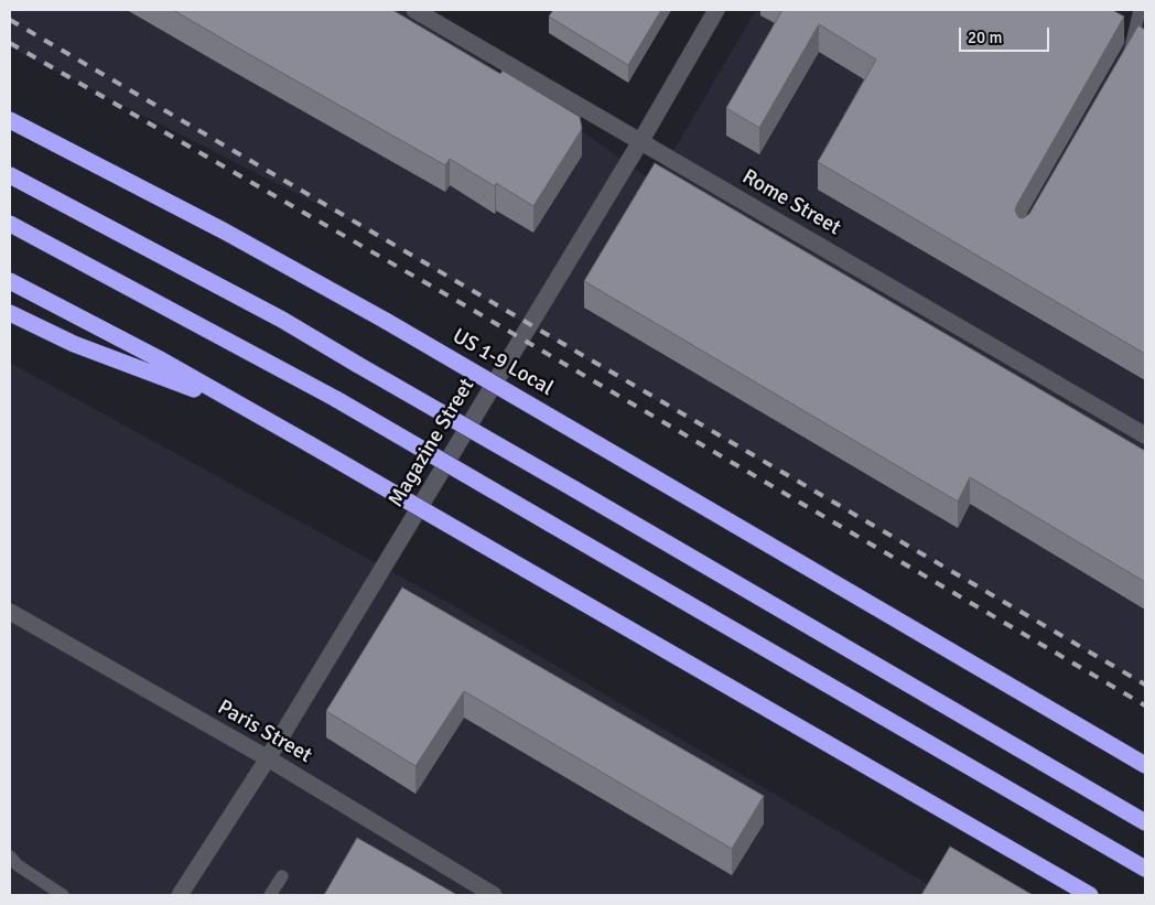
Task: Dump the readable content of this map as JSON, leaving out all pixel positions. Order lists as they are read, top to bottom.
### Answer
{
  "streets": {
    "highway": ["US 1-9 Local"],
    "street": ["Rome Street", "Magazine Street", "Paris Street"]
  },
  "crossings": [
    ["Rome Street", "Magazine Street"],
    ["Magazine Street", "Paris Street"]
  ],
  "scale_bar": "20 m"
}
